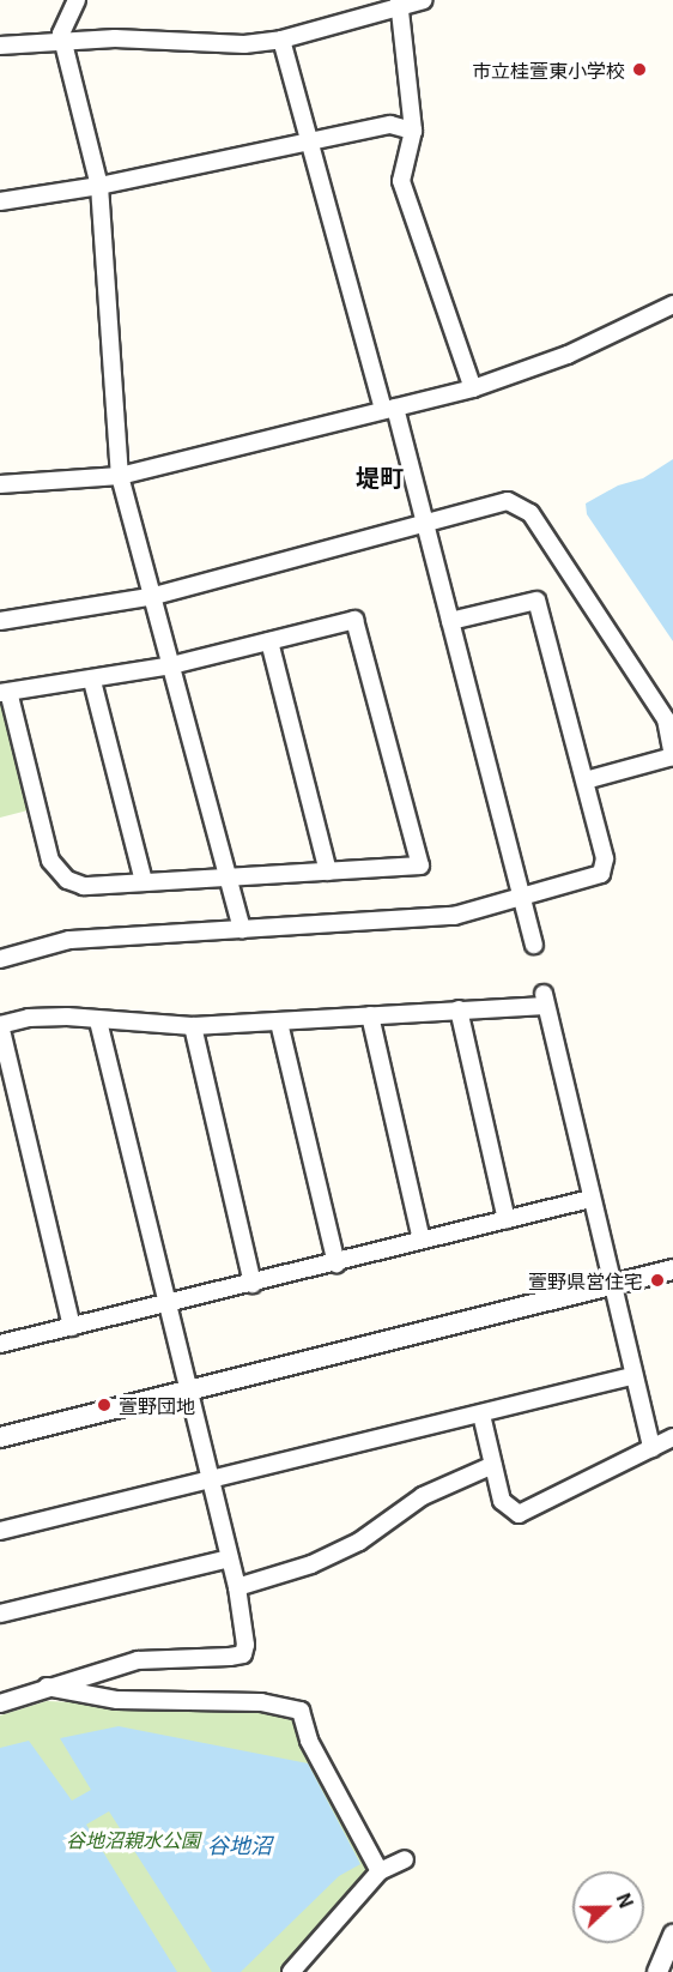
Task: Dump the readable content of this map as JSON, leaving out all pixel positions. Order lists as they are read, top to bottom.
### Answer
{
  "districts": ["堤町"],
  "water": ["谷地沼"],
  "parks": ["谷地沼親水公園"],
  "places": ["市立桂萱東小学校", "萱野県営住宅", "萱野団地"],
  "north": "right"
}
